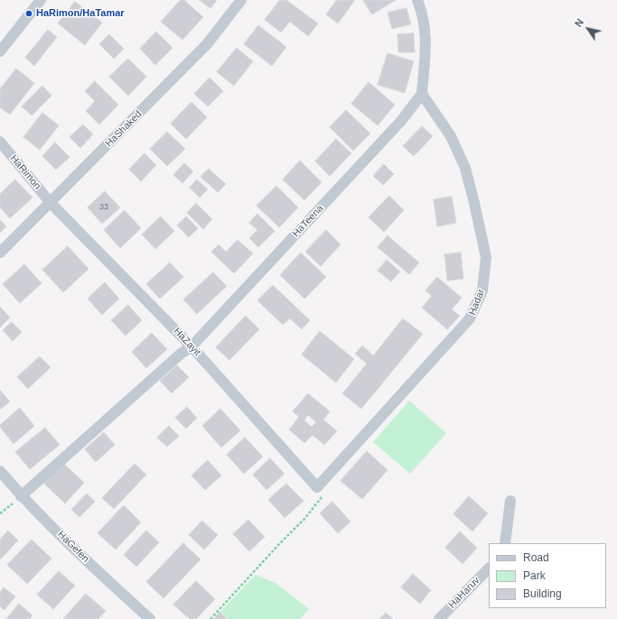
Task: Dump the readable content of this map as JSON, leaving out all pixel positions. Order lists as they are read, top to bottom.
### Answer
{
  "streets": {
    "street": [
      "HaShaked",
      "HaRimon",
      "HaTeena",
      "Hadar",
      "HaZayit",
      "HaGefen",
      "HaHaruv"
    ]
  },
  "crossings": [
    ["HaShaked", "HaRimon"],
    ["HaShaked", "HaZayit"],
    ["HaRimon", "HaZayit"],
    ["HaTeena", "Hadar"],
    ["HaTeena", "HaZayit"],
    ["HaTeena", "HaGefen"],
    ["Hadar", "HaZayit"]
  ],
  "places": ["HaRimon/HaTamar"],
  "house_numbers": ["33"],
  "legend": ["Road", "Park", "Building"],
  "north": "top left"
}
